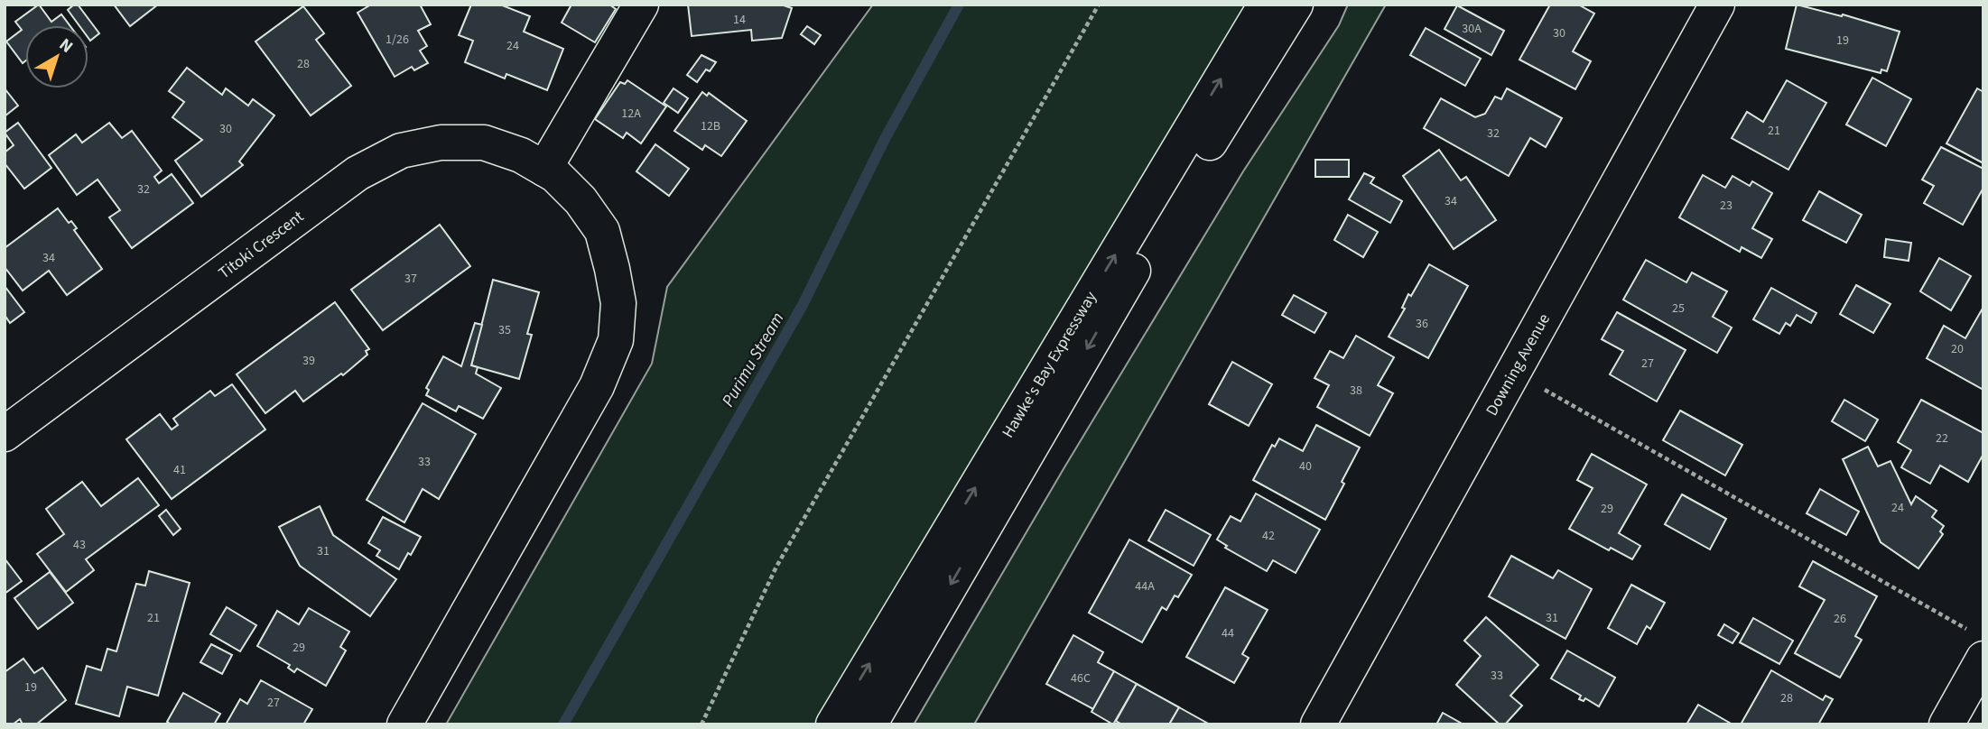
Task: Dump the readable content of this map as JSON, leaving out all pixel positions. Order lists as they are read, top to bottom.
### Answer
{
  "streets": {
    "main road": ["Titoki Crescent", "Hawke's Bay Expressway", "Downing Avenue"]
  },
  "water": ["Purimu Stream"],
  "house_numbers": [
    "14",
    "30A",
    "30",
    "1/26",
    "19",
    "24",
    "28",
    "12A",
    "12B",
    "30",
    "21",
    "32",
    "32",
    "34",
    "23",
    "34",
    "37",
    "25",
    "36",
    "35",
    "20",
    "39",
    "27",
    "38",
    "22",
    "33",
    "40",
    "41",
    "24",
    "29",
    "42",
    "43",
    "31",
    "44A",
    "21",
    "31",
    "26",
    "44",
    "29",
    "33",
    "46C",
    "19",
    "28",
    "27"
  ],
  "north": "top right"
}
